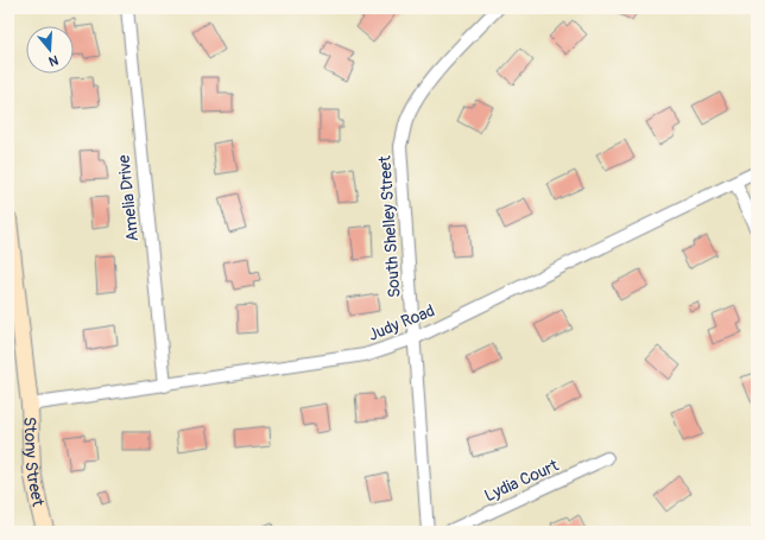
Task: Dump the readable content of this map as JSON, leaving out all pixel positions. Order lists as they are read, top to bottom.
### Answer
{
  "streets": {
    "street": [
      "Amelia Drive",
      "South Shelley Street",
      "Judy Road",
      "Stony Street",
      "Lydia Court"
    ]
  },
  "crossings": [
    ["Amelia Drive", "Judy Road"],
    ["South Shelley Street", "Judy Road"],
    ["Judy Road", "Stony Street"]
  ],
  "north": "bottom"
}
